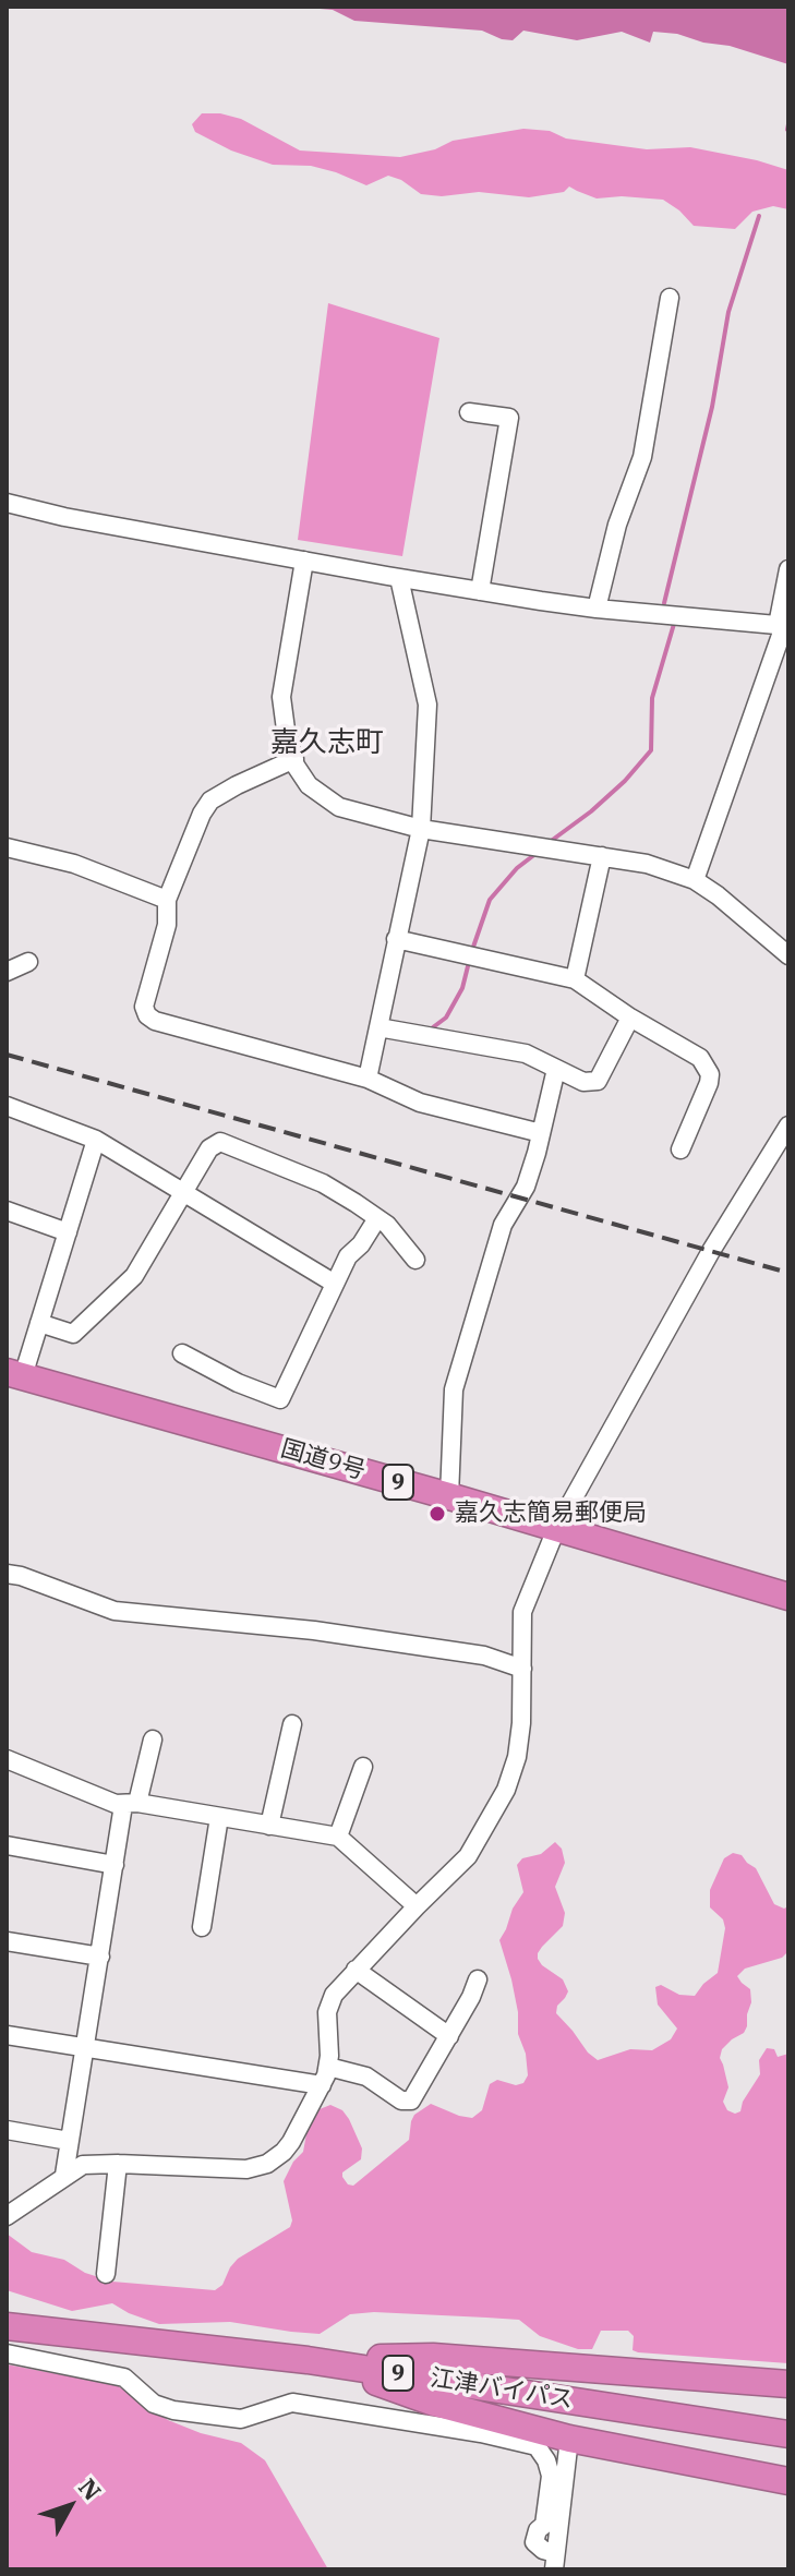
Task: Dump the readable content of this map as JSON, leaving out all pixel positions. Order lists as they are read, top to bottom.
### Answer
{
  "streets": {
    "highway": ["国道9号", "9", "江津バイパス"]
  },
  "crossings": [
    ["9", "江津バイパス"]
  ],
  "districts": ["嘉久志町"],
  "places": ["嘉久志簡易郵便局"],
  "north": "top right"
}
